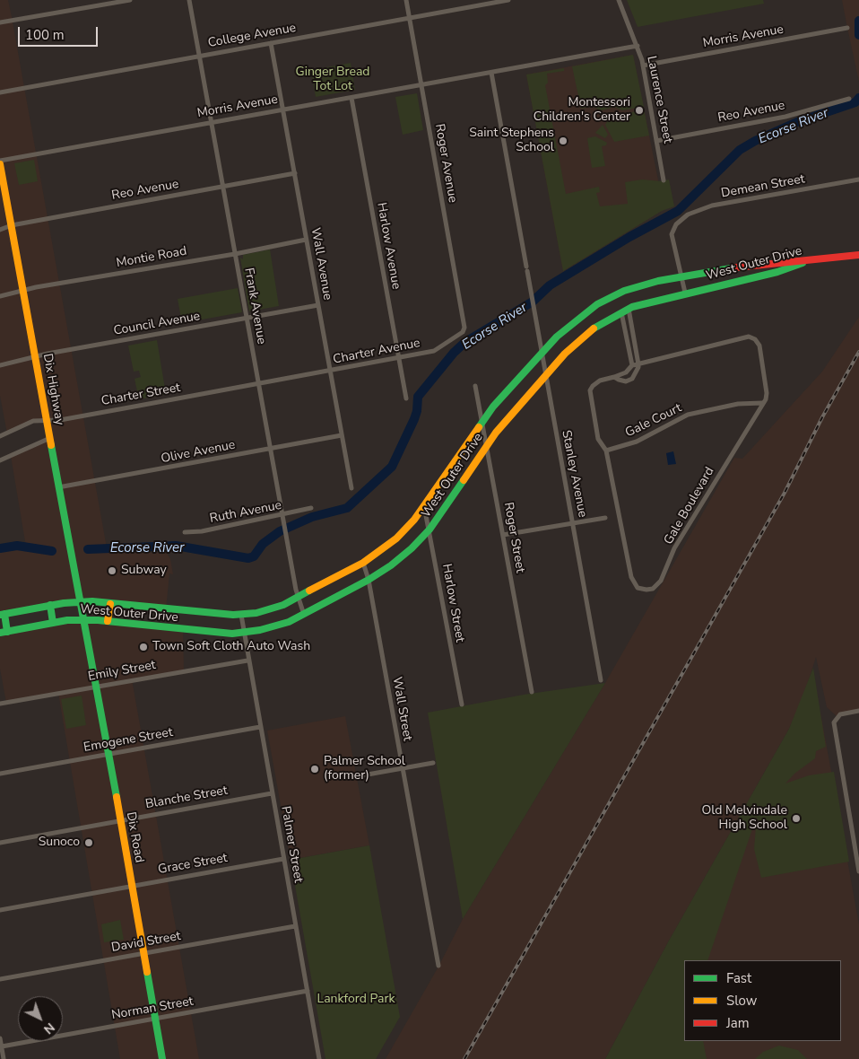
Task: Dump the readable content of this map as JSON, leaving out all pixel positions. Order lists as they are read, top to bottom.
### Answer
{
  "streets": {
    "main road": ["West Outer Drive", "Dix Highway", "Dix Road"],
    "street": [
      "College Avenue",
      "Morris Avenue",
      "Laurence Street",
      "Reo Avenue",
      "Roger Avenue",
      "Demean Street",
      "Harlow Avenue",
      "Montie Road",
      "Wall Avenue",
      "Frank Avenue",
      "Council Avenue",
      "Charter Avenue",
      "Charter Street",
      "Gale Court",
      "Olive Avenue",
      "Stanley Avenue",
      "Gale Boulevard",
      "Ruth Avenue",
      "Roger Street",
      "Harlow Street",
      "Emily Street",
      "Wall Street",
      "Emogene Street",
      "Blanche Street",
      "Palmer Street",
      "Grace Street",
      "David Street",
      "Norman Street"
    ]
  },
  "crossings": [
    ["College Avenue", "Roger Avenue"],
    ["College Avenue", "Wall Avenue"],
    ["College Avenue", "Frank Avenue"],
    ["Morris Avenue", "Laurence Street"],
    ["Morris Avenue", "Roger Avenue"],
    ["Morris Avenue", "Harlow Avenue"],
    ["Morris Avenue", "Wall Avenue"],
    ["Morris Avenue", "Frank Avenue"],
    ["Morris Avenue", "Stanley Avenue"],
    ["Laurence Street", "Reo Avenue"],
    ["Reo Avenue", "Wall Avenue"],
    ["Reo Avenue", "Frank Avenue"],
    ["Reo Avenue", "Dix Highway"],
    ["Roger Avenue", "Charter Avenue"],
    ["Demean Street", "West Outer Drive"],
    ["Harlow Avenue", "Charter Avenue"],
    ["Montie Road", "Wall Avenue"],
    ["Montie Road", "Frank Avenue"],
    ["Montie Road", "Dix Highway"],
    ["Wall Avenue", "Council Avenue"],
    ["Wall Avenue", "Charter Avenue"],
    ["Wall Avenue", "Olive Avenue"],
    ["West Outer Drive", "Frank Avenue"],
    ["West Outer Drive", "Dix Highway"],
    ["West Outer Drive", "Stanley Avenue"],
    ["West Outer Drive", "Roger Street"],
    ["West Outer Drive", "Harlow Street"],
    ["West Outer Drive", "Wall Street"],
    ["West Outer Drive", "Dix Road"],
    ["West Outer Drive", "Palmer Street"],
    ["Frank Avenue", "Council Avenue"],
    ["Frank Avenue", "Charter Street"],
    ["Frank Avenue", "Olive Avenue"],
    ["Frank Avenue", "Ruth Avenue"],
    ["Council Avenue", "Dix Highway"],
    ["Charter Avenue", "Charter Street"],
    ["Dix Highway", "Charter Street"],
    ["Dix Highway", "Olive Avenue"],
    ["Dix Highway", "Dix Road"],
    ["Gale Court", "Gale Boulevard"],
    ["Emily Street", "Dix Road"],
    ["Emily Street", "Palmer Street"],
    ["Emogene Street", "Dix Road"],
    ["Emogene Street", "Palmer Street"],
    ["Blanche Street", "Dix Road"],
    ["Blanche Street", "Palmer Street"],
    ["Dix Road", "Grace Street"],
    ["Dix Road", "David Street"],
    ["Dix Road", "Norman Street"],
    ["Palmer Street", "Grace Street"],
    ["Palmer Street", "David Street"],
    ["Palmer Street", "Norman Street"]
  ],
  "water": ["Ecorse River"],
  "parks": ["Ginger Bread Tot Lot", "Lankford Park"],
  "places": [
    "Montessori Children's Center",
    "Saint Stephens School",
    "Subway",
    "Town Soft Cloth Auto Wash",
    "Palmer School (former)",
    "Old Melvindale High School",
    "Sunoco"
  ],
  "legend": ["Fast", "Slow", "Jam"],
  "scale_bar": "100 m",
  "north": "bottom right"
}
